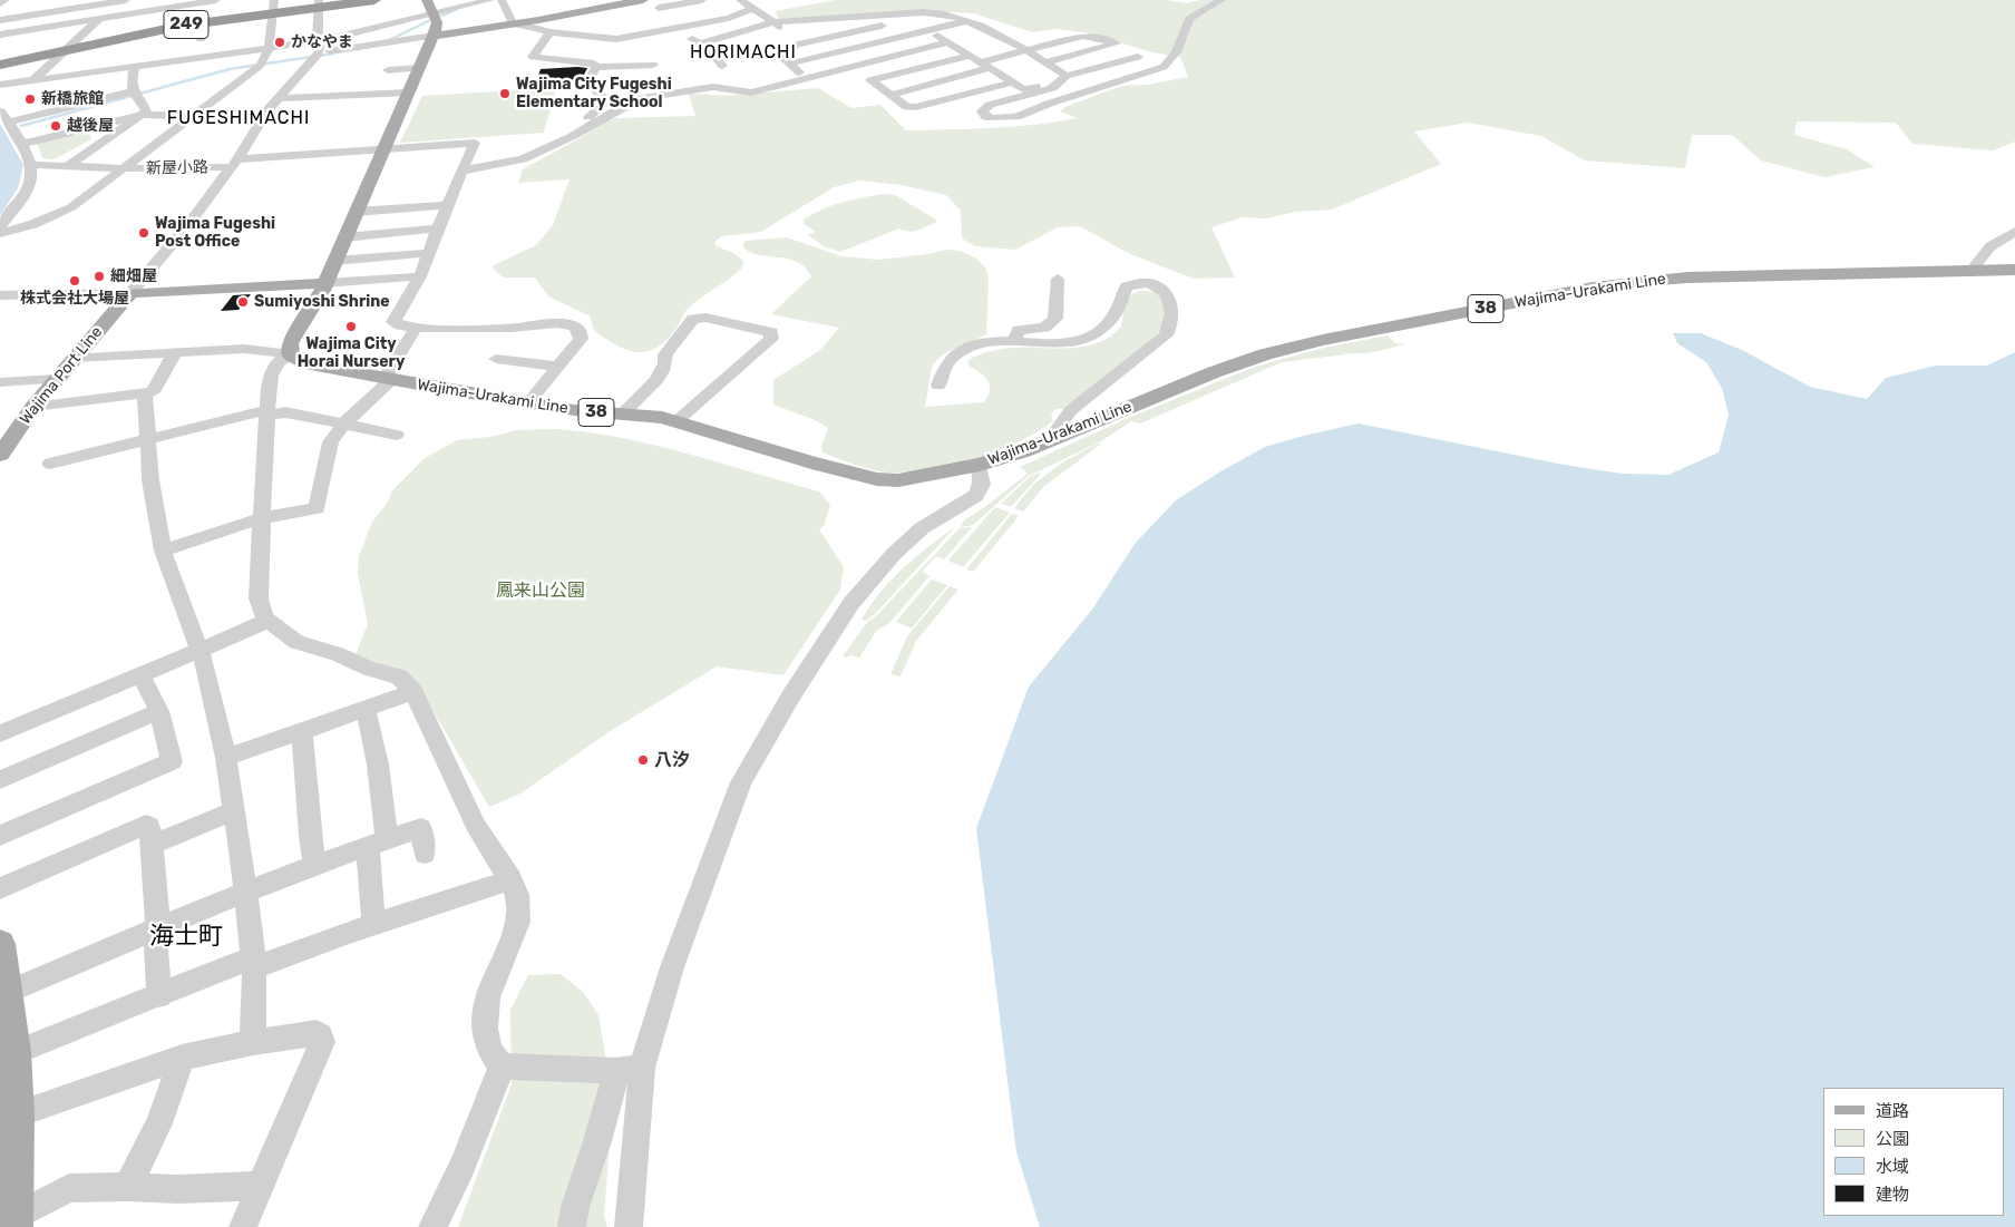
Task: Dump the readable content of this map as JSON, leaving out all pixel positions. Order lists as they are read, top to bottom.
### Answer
{
  "streets": {
    "highway": ["249"],
    "main road": ["Wajima-Urakami Line", "38", "Wajima Port Line"],
    "street": ["新屋小路"]
  },
  "districts": ["HORIMACHI", "FUGESHIMACHI", "海士町"],
  "parks": ["鳳来山公園"],
  "places": [
    "かなやま",
    "Wajima City Fugeshi Elementary School",
    "新橋旅館",
    "越後屋",
    "Wajima Fugeshi Post Office",
    "細畑屋",
    "株式会社大場屋",
    "Sumiyoshi Shrine",
    "Wajima City Horai Nursery",
    "八汐"
  ],
  "legend": [
    "道路",
    "公園",
    "水域",
    "建物"
  ]
}
